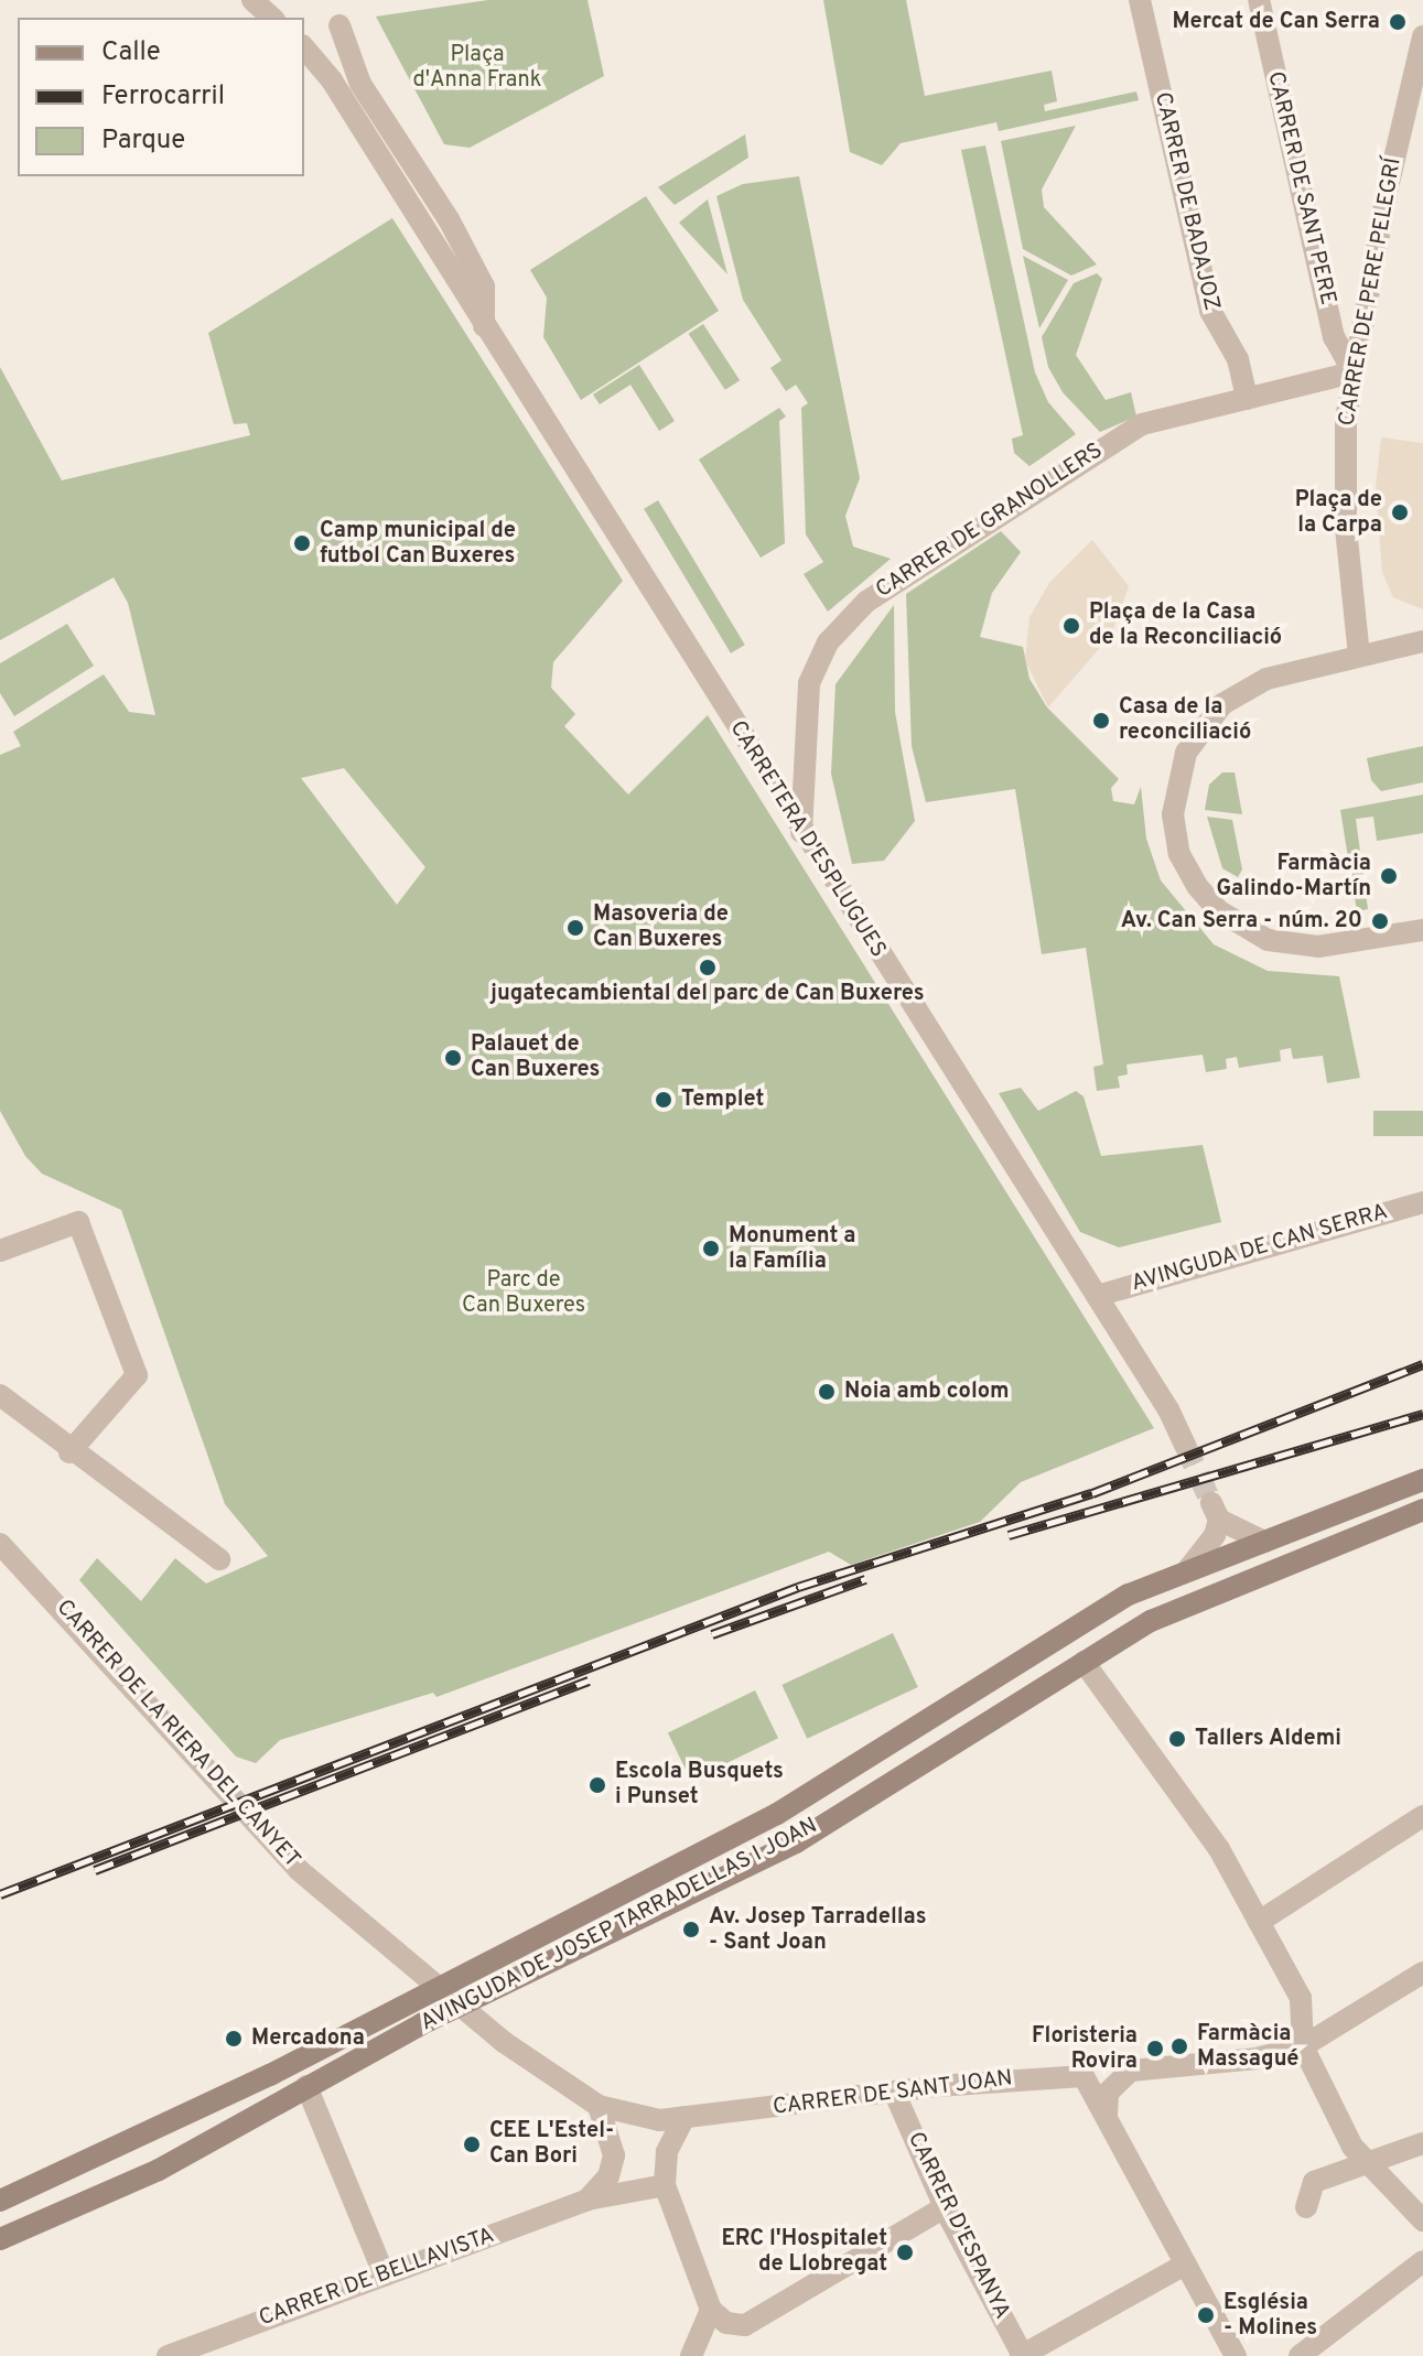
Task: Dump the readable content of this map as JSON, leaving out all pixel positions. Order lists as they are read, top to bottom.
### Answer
{
  "streets": {
    "street": [
      "CARRER DE SANT PERE",
      "CARRER DE BADAJOZ",
      "CARRER DE PERE PELEGRÍ",
      "CARRER DE GRANOLLERS",
      "CARRETERA D'ESPLUGUES",
      "AVINGUDA DE CAN SERRA",
      "CARRER DE LA RIERA DEL CANYET",
      "AVINGUDA DE JOSEP TARRADELLAS I JOAN",
      "CARRER DE SANT JOAN",
      "CARRER D'ESPANYA",
      "CARRER DE BELLAVISTA"
    ]
  },
  "crossings": [
    ["CARRER DE SANT PERE", "CARRER DE PERE PELEGRÍ"],
    ["CARRER DE SANT PERE", "CARRER DE GRANOLLERS"],
    ["CARRER DE BADAJOZ", "CARRER DE GRANOLLERS"],
    ["CARRER DE PERE PELEGRÍ", "CARRER DE GRANOLLERS"],
    ["CARRER DE GRANOLLERS", "CARRETERA D'ESPLUGUES"],
    ["CARRETERA D'ESPLUGUES", "AVINGUDA DE CAN SERRA"],
    ["CARRER DE LA RIERA DEL CANYET", "AVINGUDA DE JOSEP TARRADELLAS I JOAN"],
    ["CARRER DE LA RIERA DEL CANYET", "CARRER DE SANT JOAN"],
    ["AVINGUDA DE JOSEP TARRADELLAS I JOAN", "CARRER DE SANT JOAN"],
    ["CARRER DE SANT JOAN", "CARRER D'ESPANYA"]
  ],
  "parks": ["Plaça d'Anna Frank", "Parc de Can Buxeres"],
  "places": [
    "Mercat de Can Serra",
    "Plaça de la Carpa",
    "Camp municipal de futbol Can Buxeres",
    "Plaça de la Casa de la Reconciliació",
    "Casa de la reconciliació",
    "Farmàcia Galindo-Martín",
    "Av. Can Serra - núm. 20",
    "Masoveria de Can Buxeres",
    "jugatecambiental del parc de Can Buxeres",
    "Palauet de Can Buxeres",
    "Templet",
    "Monument a la Família",
    "Noia amb colom",
    "Tallers Aldemi",
    "Escola Busquets i Punset",
    "Av. Josep Tarradellas - Sant Joan",
    "Mercadona",
    "Farmàcia Massagué",
    "Floristeria Rovira",
    "CEE L'Estel- Can Bori",
    "ERC l'Hospitalet de Llobregat",
    "Església - Molines"
  ],
  "legend": ["Calle", "Ferrocarril", "Parque"]
}
